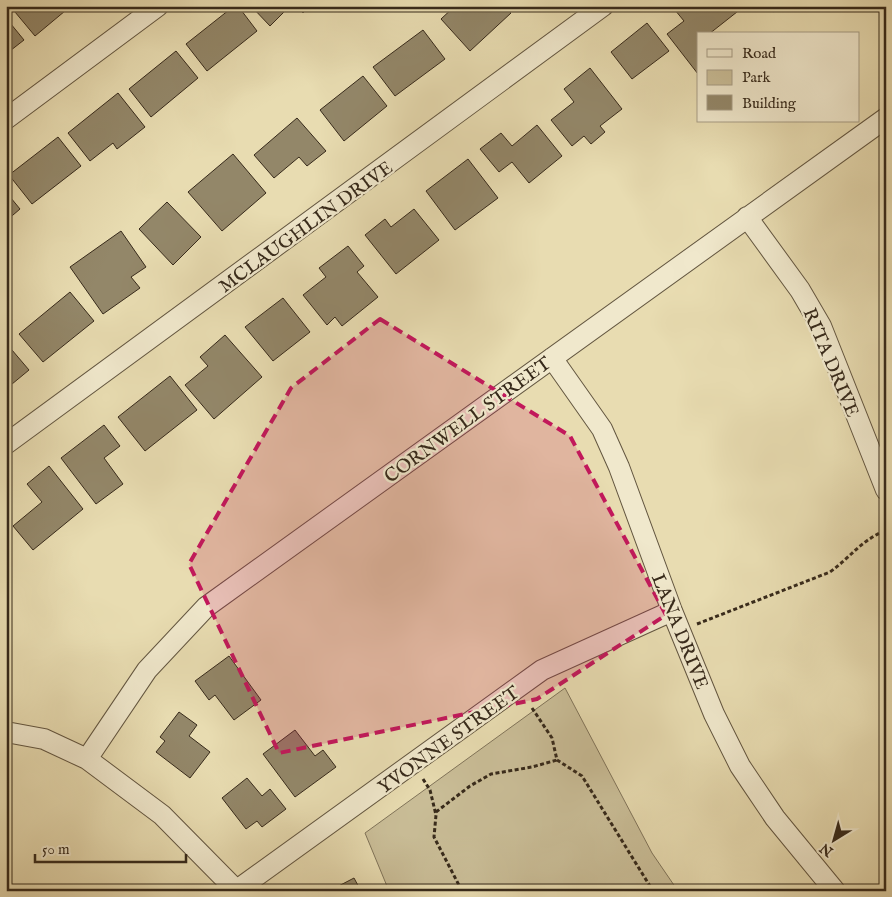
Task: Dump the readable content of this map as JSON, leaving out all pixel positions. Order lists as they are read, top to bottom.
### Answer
{
  "streets": {
    "street": [
      "MCLAUGHLIN DRIVE",
      "RITA DRIVE",
      "CORNWELL STREET",
      "LANA DRIVE",
      "YVONNE STREET"
    ]
  },
  "crossings": [
    ["RITA DRIVE", "CORNWELL STREET"],
    ["CORNWELL STREET", "LANA DRIVE"],
    ["LANA DRIVE", "YVONNE STREET"]
  ],
  "legend": ["Road", "Park", "Building"],
  "scale_bar": "50 m",
  "north": "bottom left"
}
